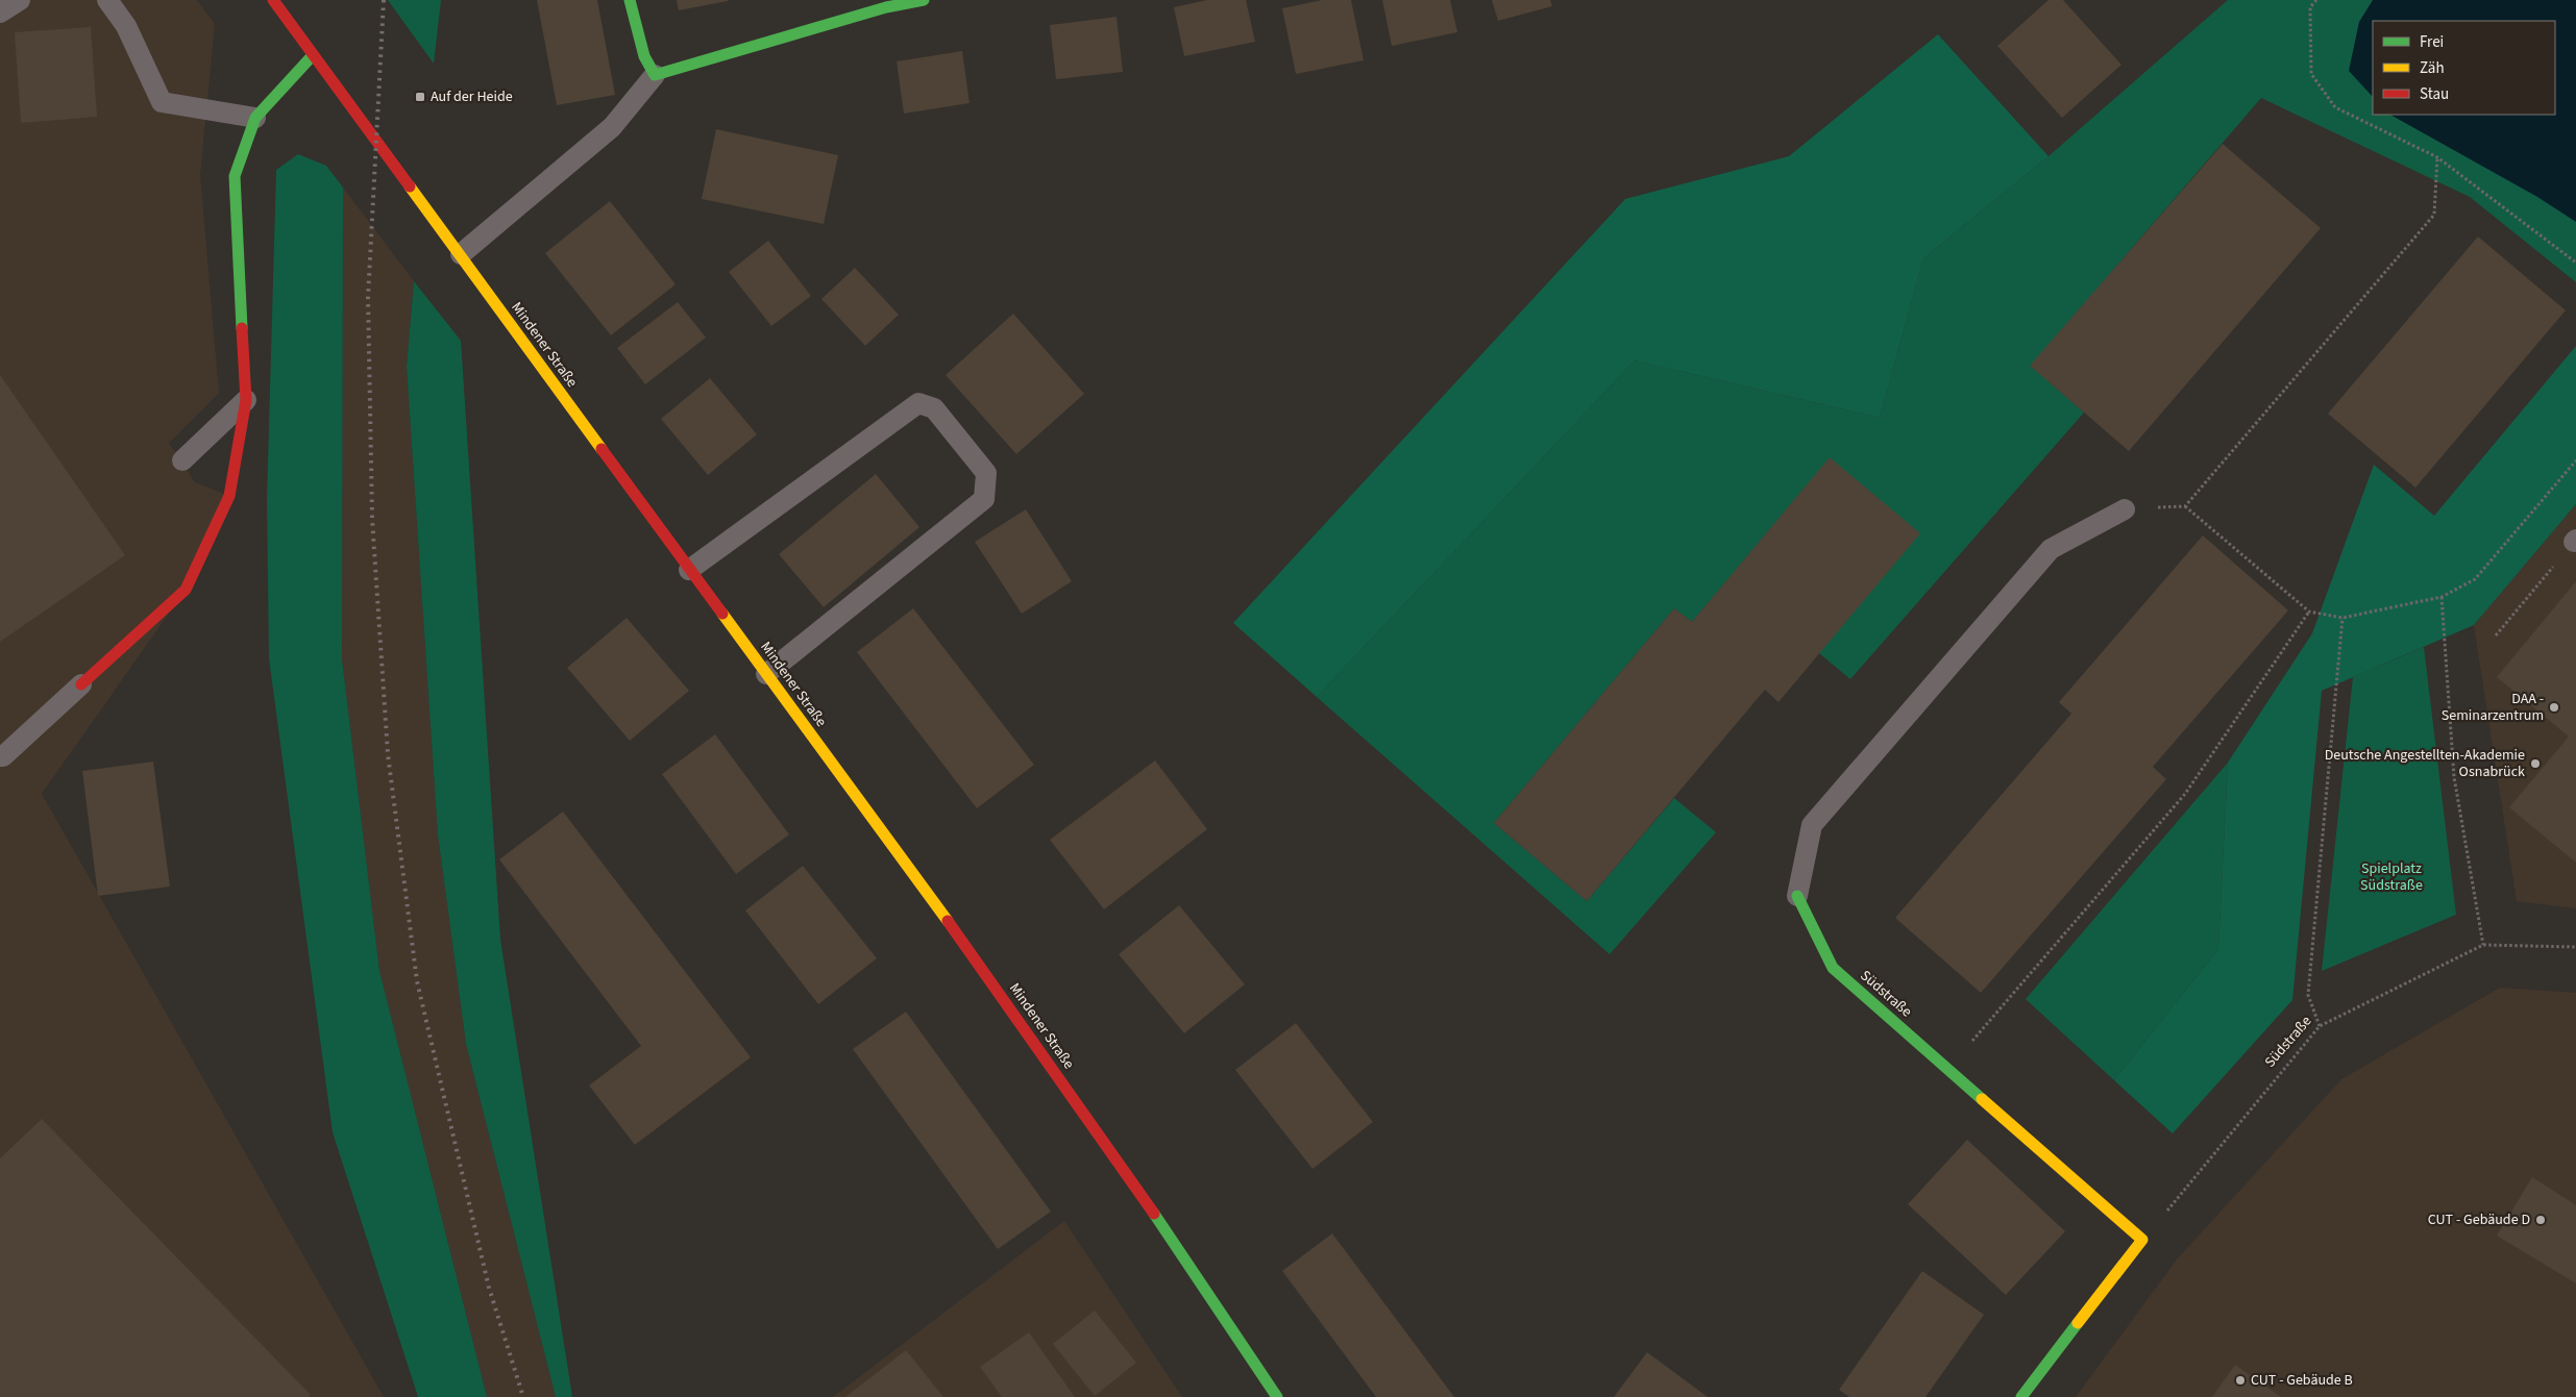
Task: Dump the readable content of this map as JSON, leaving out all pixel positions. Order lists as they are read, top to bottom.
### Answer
{
  "streets": {
    "street": ["Mindener Straße", "Südstraße"]
  },
  "parks": ["Spielplatz Südstraße"],
  "places": {
    "transit": ["Auf der Heide"],
    "other": [
      "DAA - Seminarzentrum",
      "Deutsche Angestellten-Akademie Osnabrück",
      "CUT - Gebäude D",
      "CUT - Gebäude B"
    ]
  },
  "legend": ["Frei", "Zäh", "Stau"]
}
